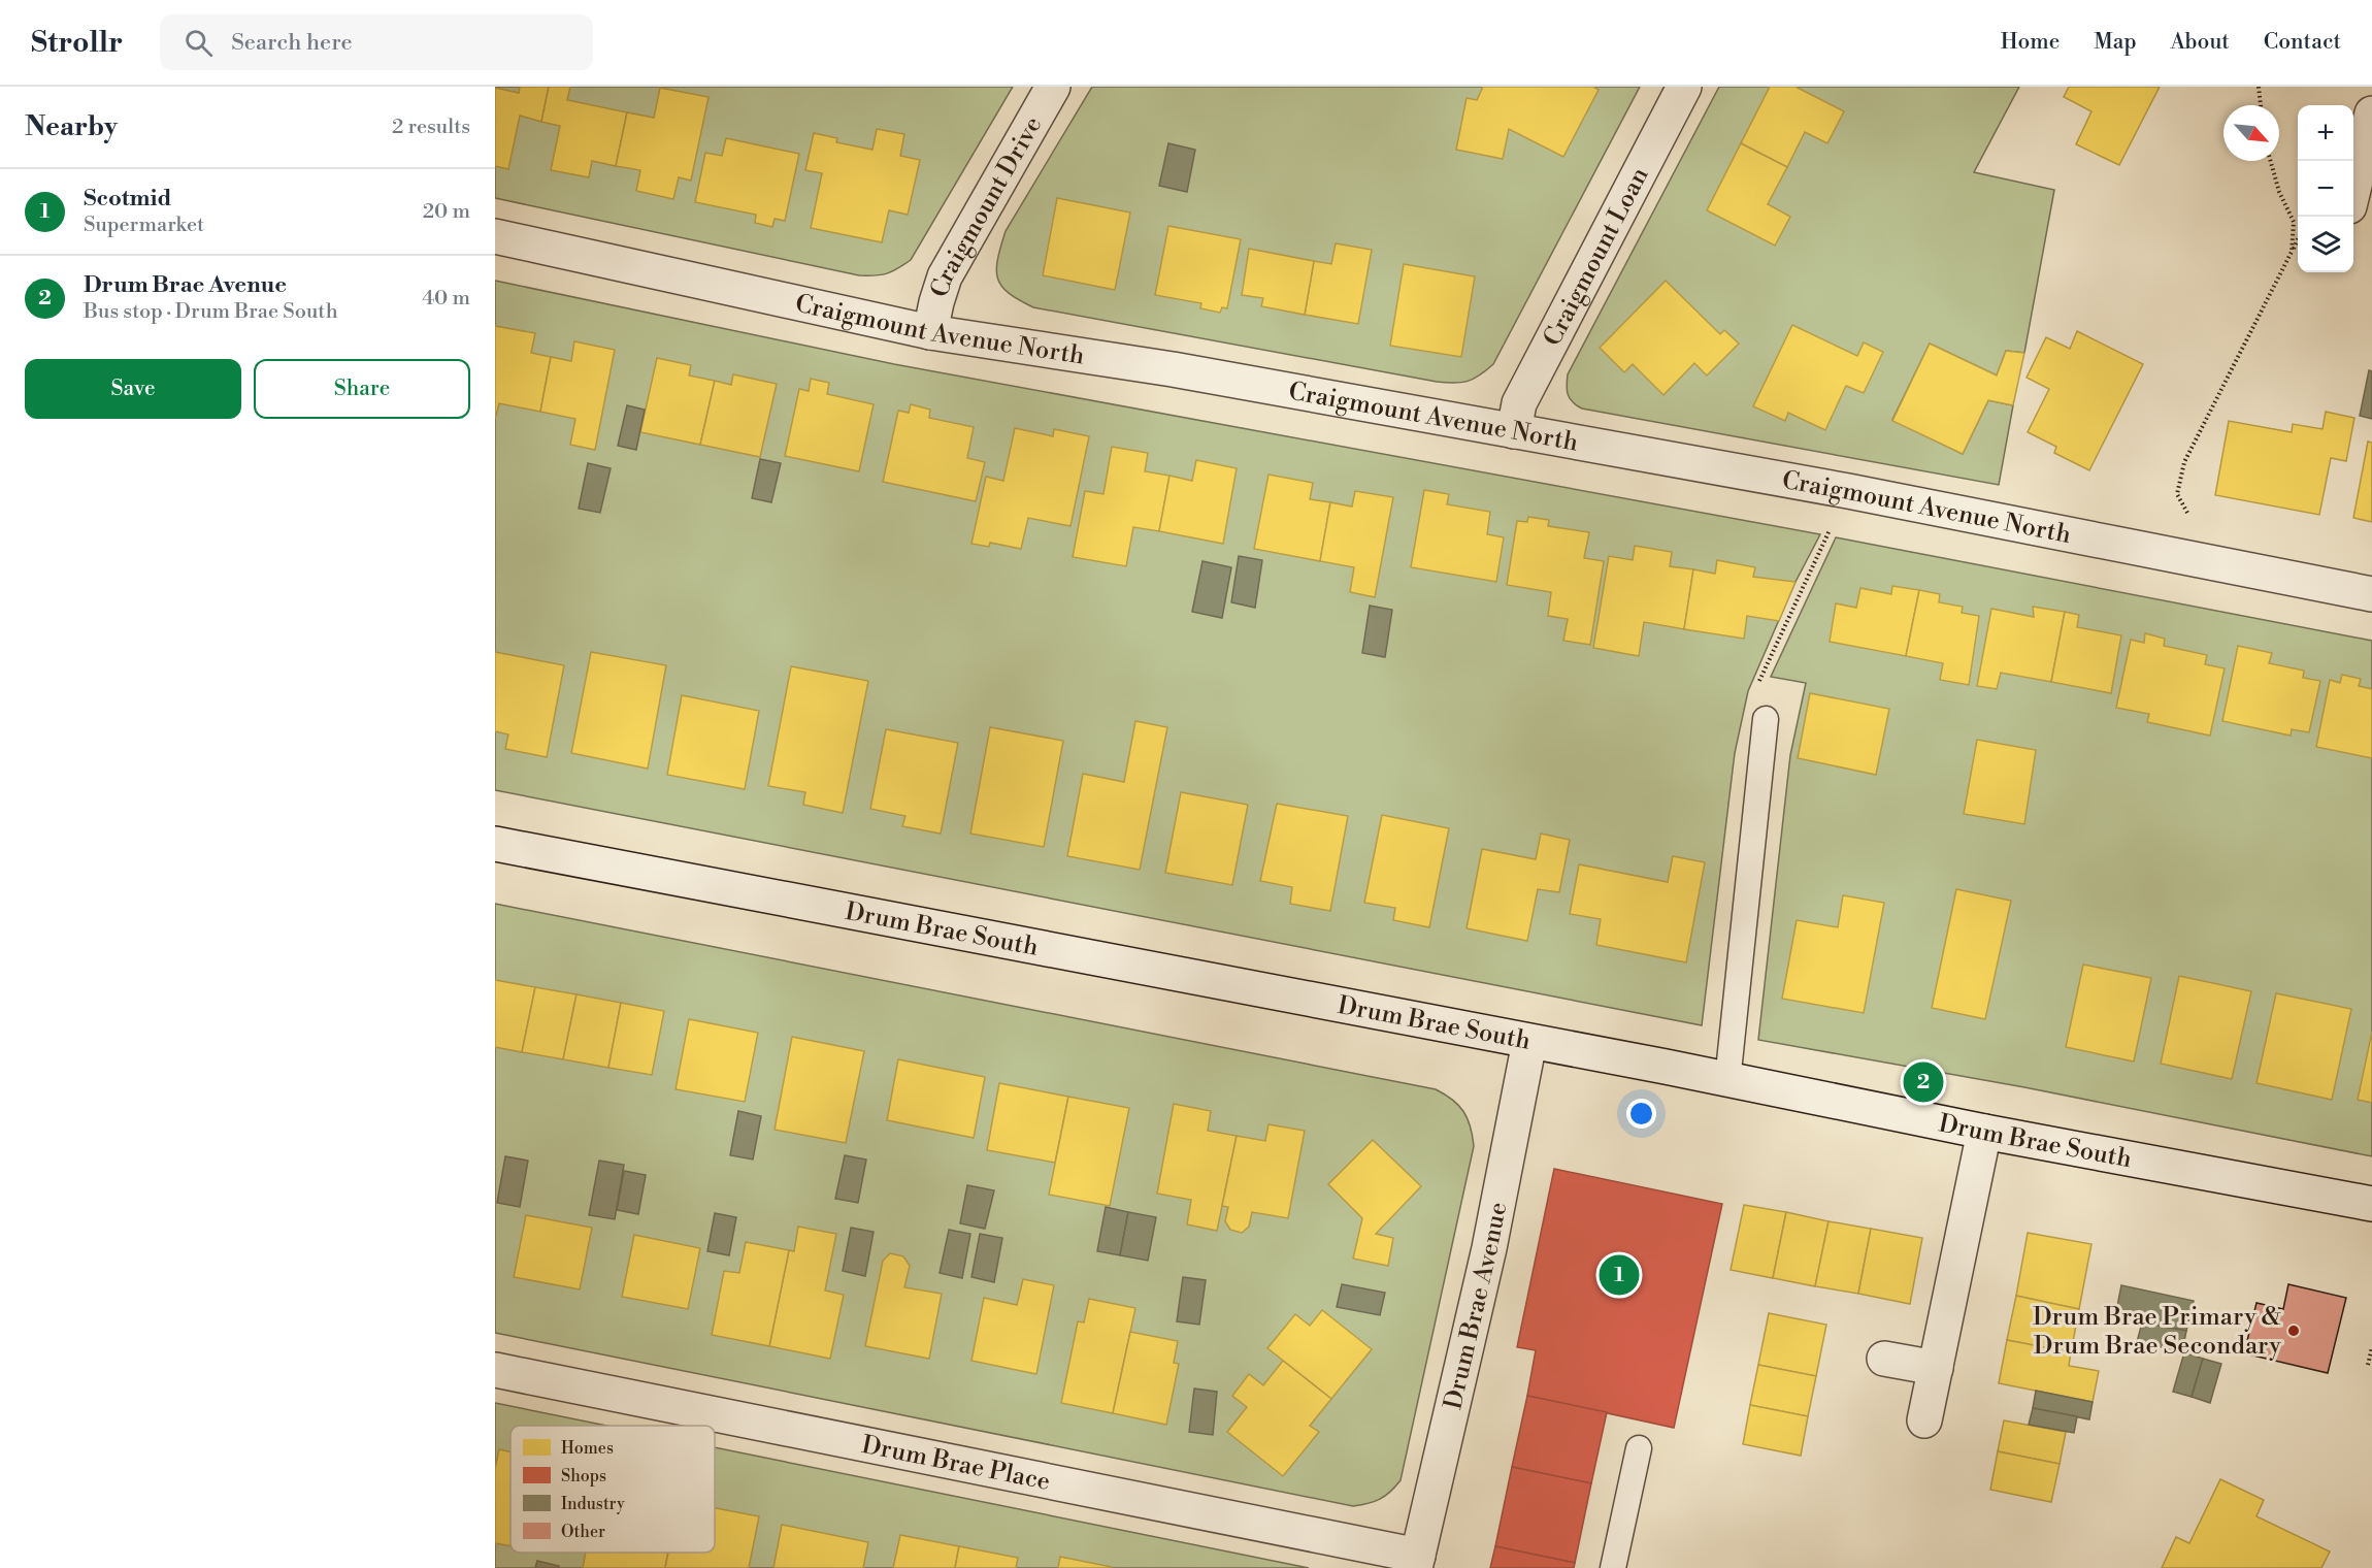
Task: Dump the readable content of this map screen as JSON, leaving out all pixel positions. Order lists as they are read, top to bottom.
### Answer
{
  "streets": {
    "street": [
      "Craigmount Drive",
      "Craigmount Loan",
      "Craigmount Avenue North",
      "Drum Brae South",
      "Drum Brae Avenue",
      "Drum Brae Place"
    ]
  },
  "crossings": [
    ["Craigmount Drive", "Craigmount Avenue North"],
    ["Craigmount Loan", "Craigmount Avenue North"],
    ["Drum Brae South", "Drum Brae Avenue"],
    ["Drum Brae Avenue", "Drum Brae Place"]
  ],
  "places": ["Drum Brae Primary & Drum Brae Secondary"],
  "legend": [
    "Homes",
    "Shops",
    "Industry",
    "Other"
  ],
  "north": "bottom right",
  "page": {
    "header": "Strollr",
    "search": "Search here",
    "nav": [
      "Home",
      "Map",
      "About",
      "Contact"
    ],
    "heading": ["Nearby", "2 results"],
    "map_buttons": ["+", "−"],
    "list": [
      {
        "mark": "1",
        "name": "Scotmid",
        "note": "Supermarket",
        "value": "20 m"
      },
      {
        "mark": "2",
        "name": "Drum Brae Avenue",
        "note": "Bus stop · Drum Brae South",
        "value": "40 m"
      }
    ],
    "buttons": ["Save", "Share"],
    "pins": ["2", "1"]
  }
}
